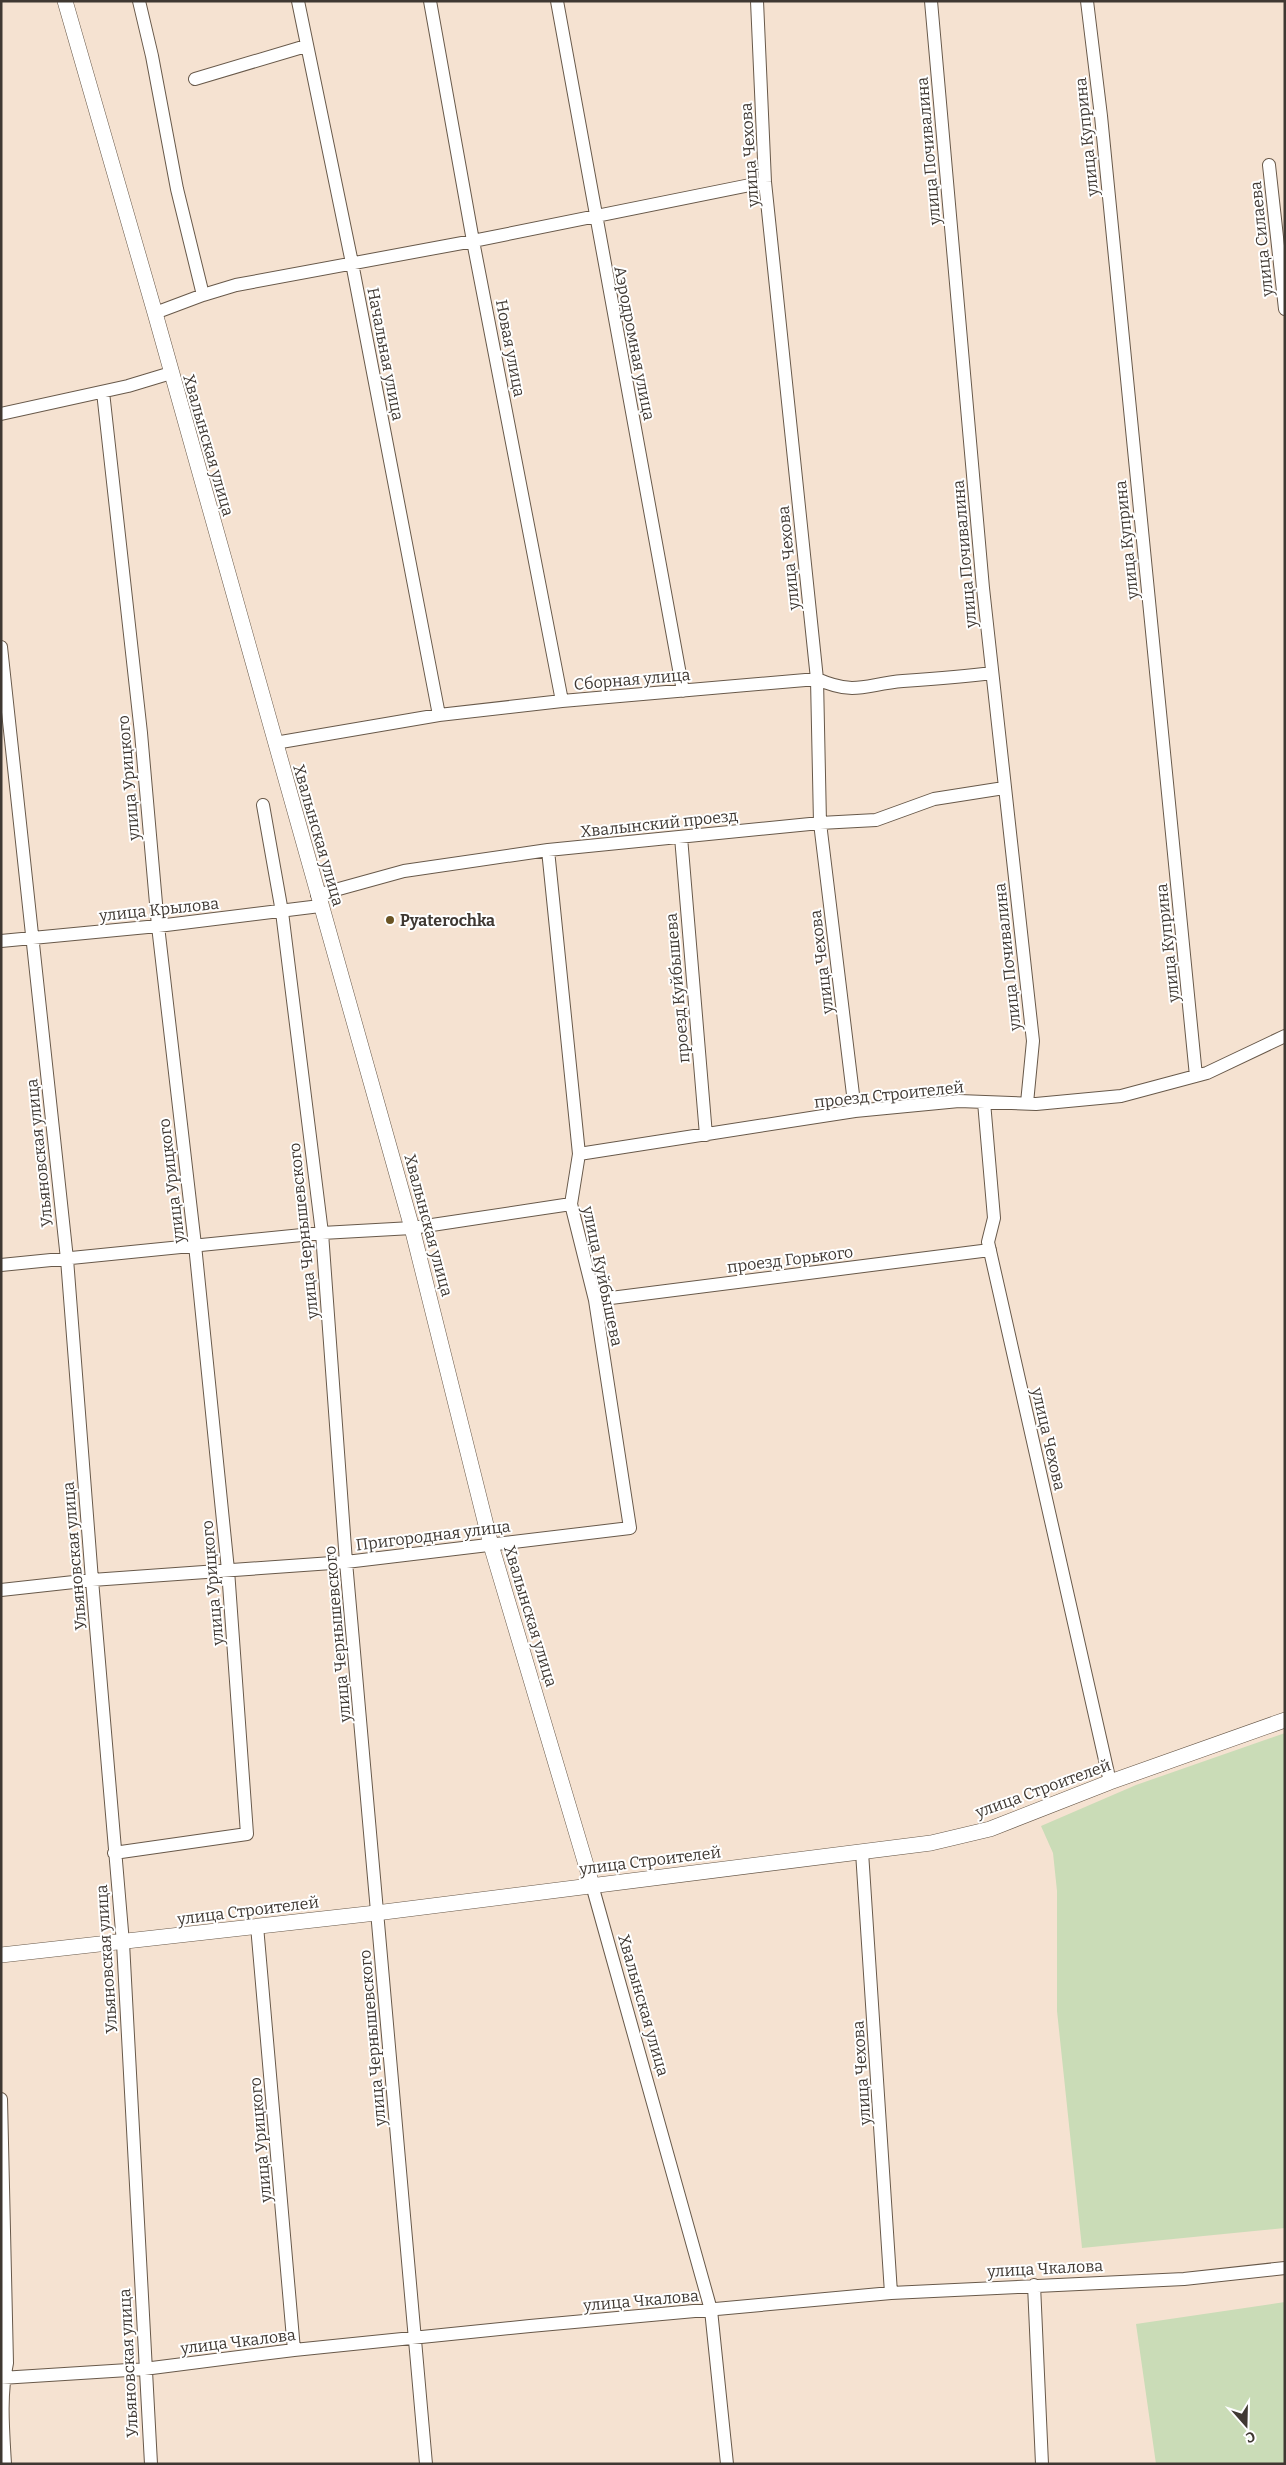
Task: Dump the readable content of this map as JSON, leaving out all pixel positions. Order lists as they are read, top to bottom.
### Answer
{
  "streets": {
    "street": [
      "улица Куприна",
      "улица Почивалина",
      "улица Чехова",
      "улица Силаева",
      "Аэродромная улица",
      "Новая улица",
      "Начальная улица",
      "Хвалынская улица",
      "Сборная улица",
      "улица Урицкого",
      "Хвалынский проезд",
      "улица Крылова",
      "проезд Куйбышева",
      "проезд Строителей",
      "Ульяновская улица",
      "улица Чернышевского",
      "проезд Горького",
      "улица Куйбышева",
      "Пригородная улица",
      "улица Строителей",
      "улица Чкалова"
    ]
  },
  "crossings": [
    ["улица Куприна", "проезд Строителей"],
    ["улица Почивалина", "Сборная улица"],
    ["улица Почивалина", "Хвалынский проезд"],
    ["улица Почивалина", "проезд Строителей"],
    ["улица Чехова", "Сборная улица"],
    ["улица Чехова", "Хвалынский проезд"],
    ["улица Чехова", "проезд Строителей"],
    ["улица Чехова", "проезд Горького"],
    ["улица Чехова", "улица Строителей"],
    ["улица Чехова", "улица Чкалова"],
    ["Аэродромная улица", "Сборная улица"],
    ["Новая улица", "Сборная улица"],
    ["Начальная улица", "Сборная улица"],
    ["Хвалынская улица", "Сборная улица"],
    ["Хвалынская улица", "Хвалынский проезд"],
    ["Хвалынская улица", "улица Крылова"],
    ["Хвалынская улица", "Пригородная улица"],
    ["Хвалынская улица", "улица Строителей"],
    ["Хвалынская улица", "улица Чкалова"],
    ["улица Урицкого", "улица Крылова"],
    ["улица Урицкого", "Ульяновская улица"],
    ["улица Урицкого", "Пригородная улица"],
    ["улица Урицкого", "улица Строителей"],
    ["улица Урицкого", "улица Чкалова"],
    ["Хвалынский проезд", "улица Крылова"],
    ["Хвалынский проезд", "проезд Куйбышева"],
    ["Хвалынский проезд", "улица Куйбышева"],
    ["улица Крылова", "Ульяновская улица"],
    ["улица Крылова", "улица Чернышевского"],
    ["проезд Куйбышева", "проезд Строителей"],
    ["проезд Строителей", "улица Куйбышева"],
    ["Ульяновская улица", "Пригородная улица"],
    ["Ульяновская улица", "улица Строителей"],
    ["Ульяновская улица", "улица Чкалова"],
    ["улица Чернышевского", "Пригородная улица"],
    ["улица Чернышевского", "улица Строителей"],
    ["улица Чернышевского", "улица Чкалова"],
    ["проезд Горького", "улица Куйбышева"],
    ["улица Куйбышева", "Пригородная улица"]
  ],
  "places": ["Pyaterochka"],
  "north": "bottom"
}
